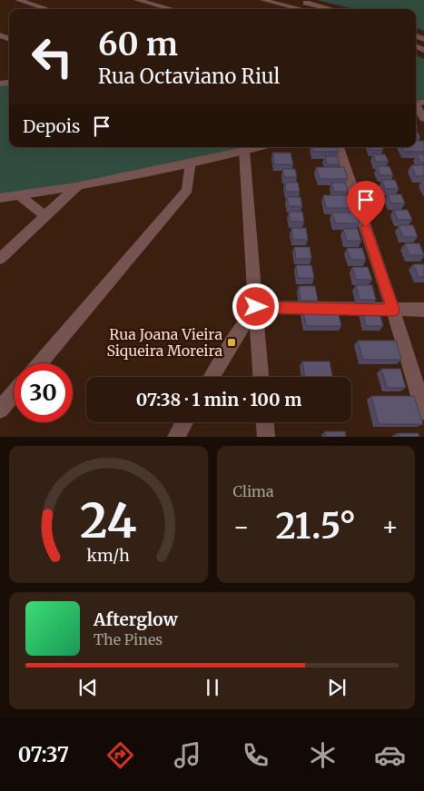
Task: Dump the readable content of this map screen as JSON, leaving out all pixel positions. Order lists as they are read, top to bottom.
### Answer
{
  "places": {
    "transit": ["Rua Joana Vieira Siqueira Moreira"]
  },
  "page": {
    "turn": ["60 m", "Rua Octaviano Riul"],
    "then": "Depois",
    "limit": "30",
    "trip": "07:38 · 1 min · 100 m",
    "tile": "Clima",
    "heat": ["−", "21.5°", "+"],
    "song": ["Afterglow", "The Pines"],
    "tabs": "07:37",
    "gauge": ["24", "km/h"]
  }
}
